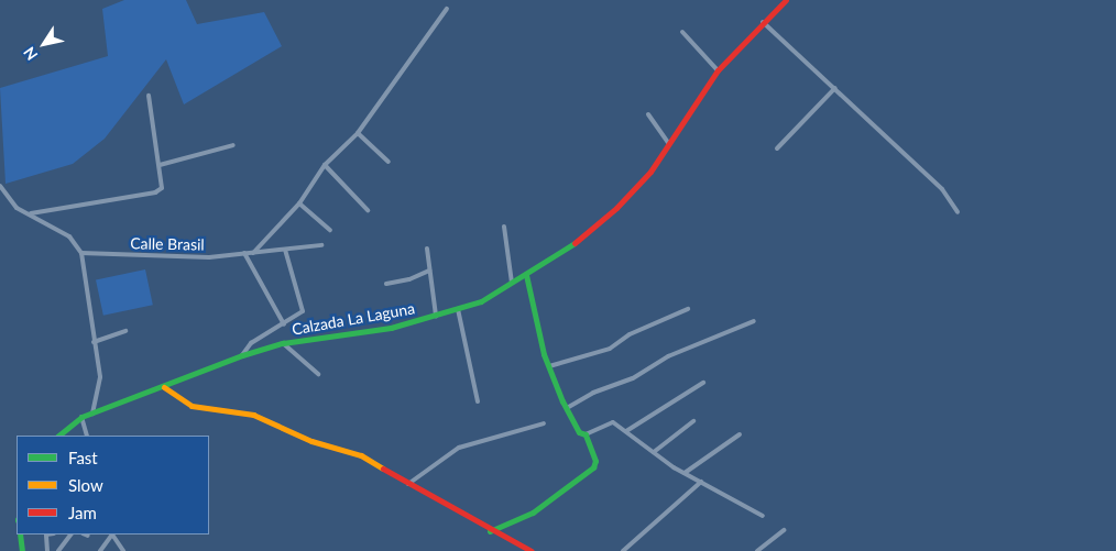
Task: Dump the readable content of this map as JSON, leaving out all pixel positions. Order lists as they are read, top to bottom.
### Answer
{
  "streets": {
    "street": ["Calle Brasil", "Calzada La Laguna"]
  },
  "legend": ["Fast", "Slow", "Jam"],
  "north": "bottom left"
}
